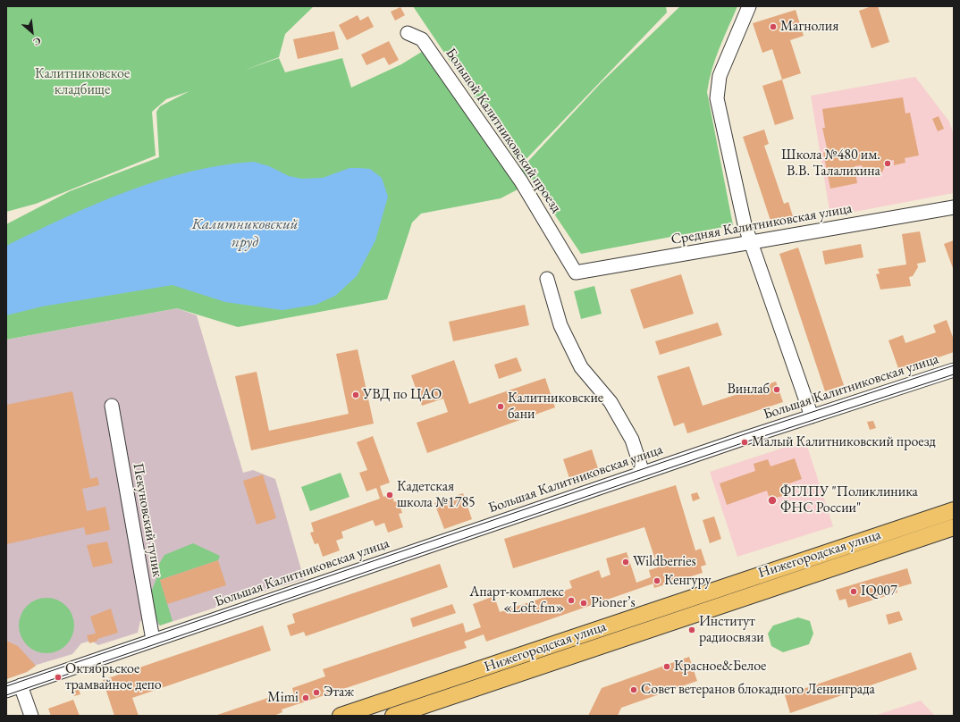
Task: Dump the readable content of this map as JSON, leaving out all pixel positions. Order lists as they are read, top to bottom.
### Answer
{
  "streets": {
    "main road": ["Нижегородская улица"],
    "street": [
      "Большой Калитниковский проезд",
      "Средняя Калитниковская улица",
      "Большая Калитниковская улица",
      "Пекуновский тупик"
    ]
  },
  "crossings": [
    ["Большой Калитниковский проезд", "Средняя Калитниковская улица"],
    ["Большая Калитниковская улица", "Пекуновский тупик"]
  ],
  "water": ["Калитниковский пруд"],
  "parks": ["Калитниковское кладбище"],
  "places": [
    "Магнолия",
    "Школа №480 им. В.В. Талалихина",
    "Винлаб",
    "УВД по ЦАО",
    "Калитниковские бани",
    "Малый Калитниковский проезд",
    "Кадетская школа №1785",
    "ФГЛПУ \"Поликлиника ФНС России\"",
    "Wildberries",
    "Кенгуру",
    "IQ007",
    "Апарт-комплекс «Loft.fm»",
    "Pioner’s",
    "Институт радиосвязи",
    "Красное&Белое",
    "Октябрьское трамвайное депо",
    "Совет ветеранов блокадного Ленинграда",
    "Этаж",
    "Mimi"
  ],
  "north": "bottom right"
}
